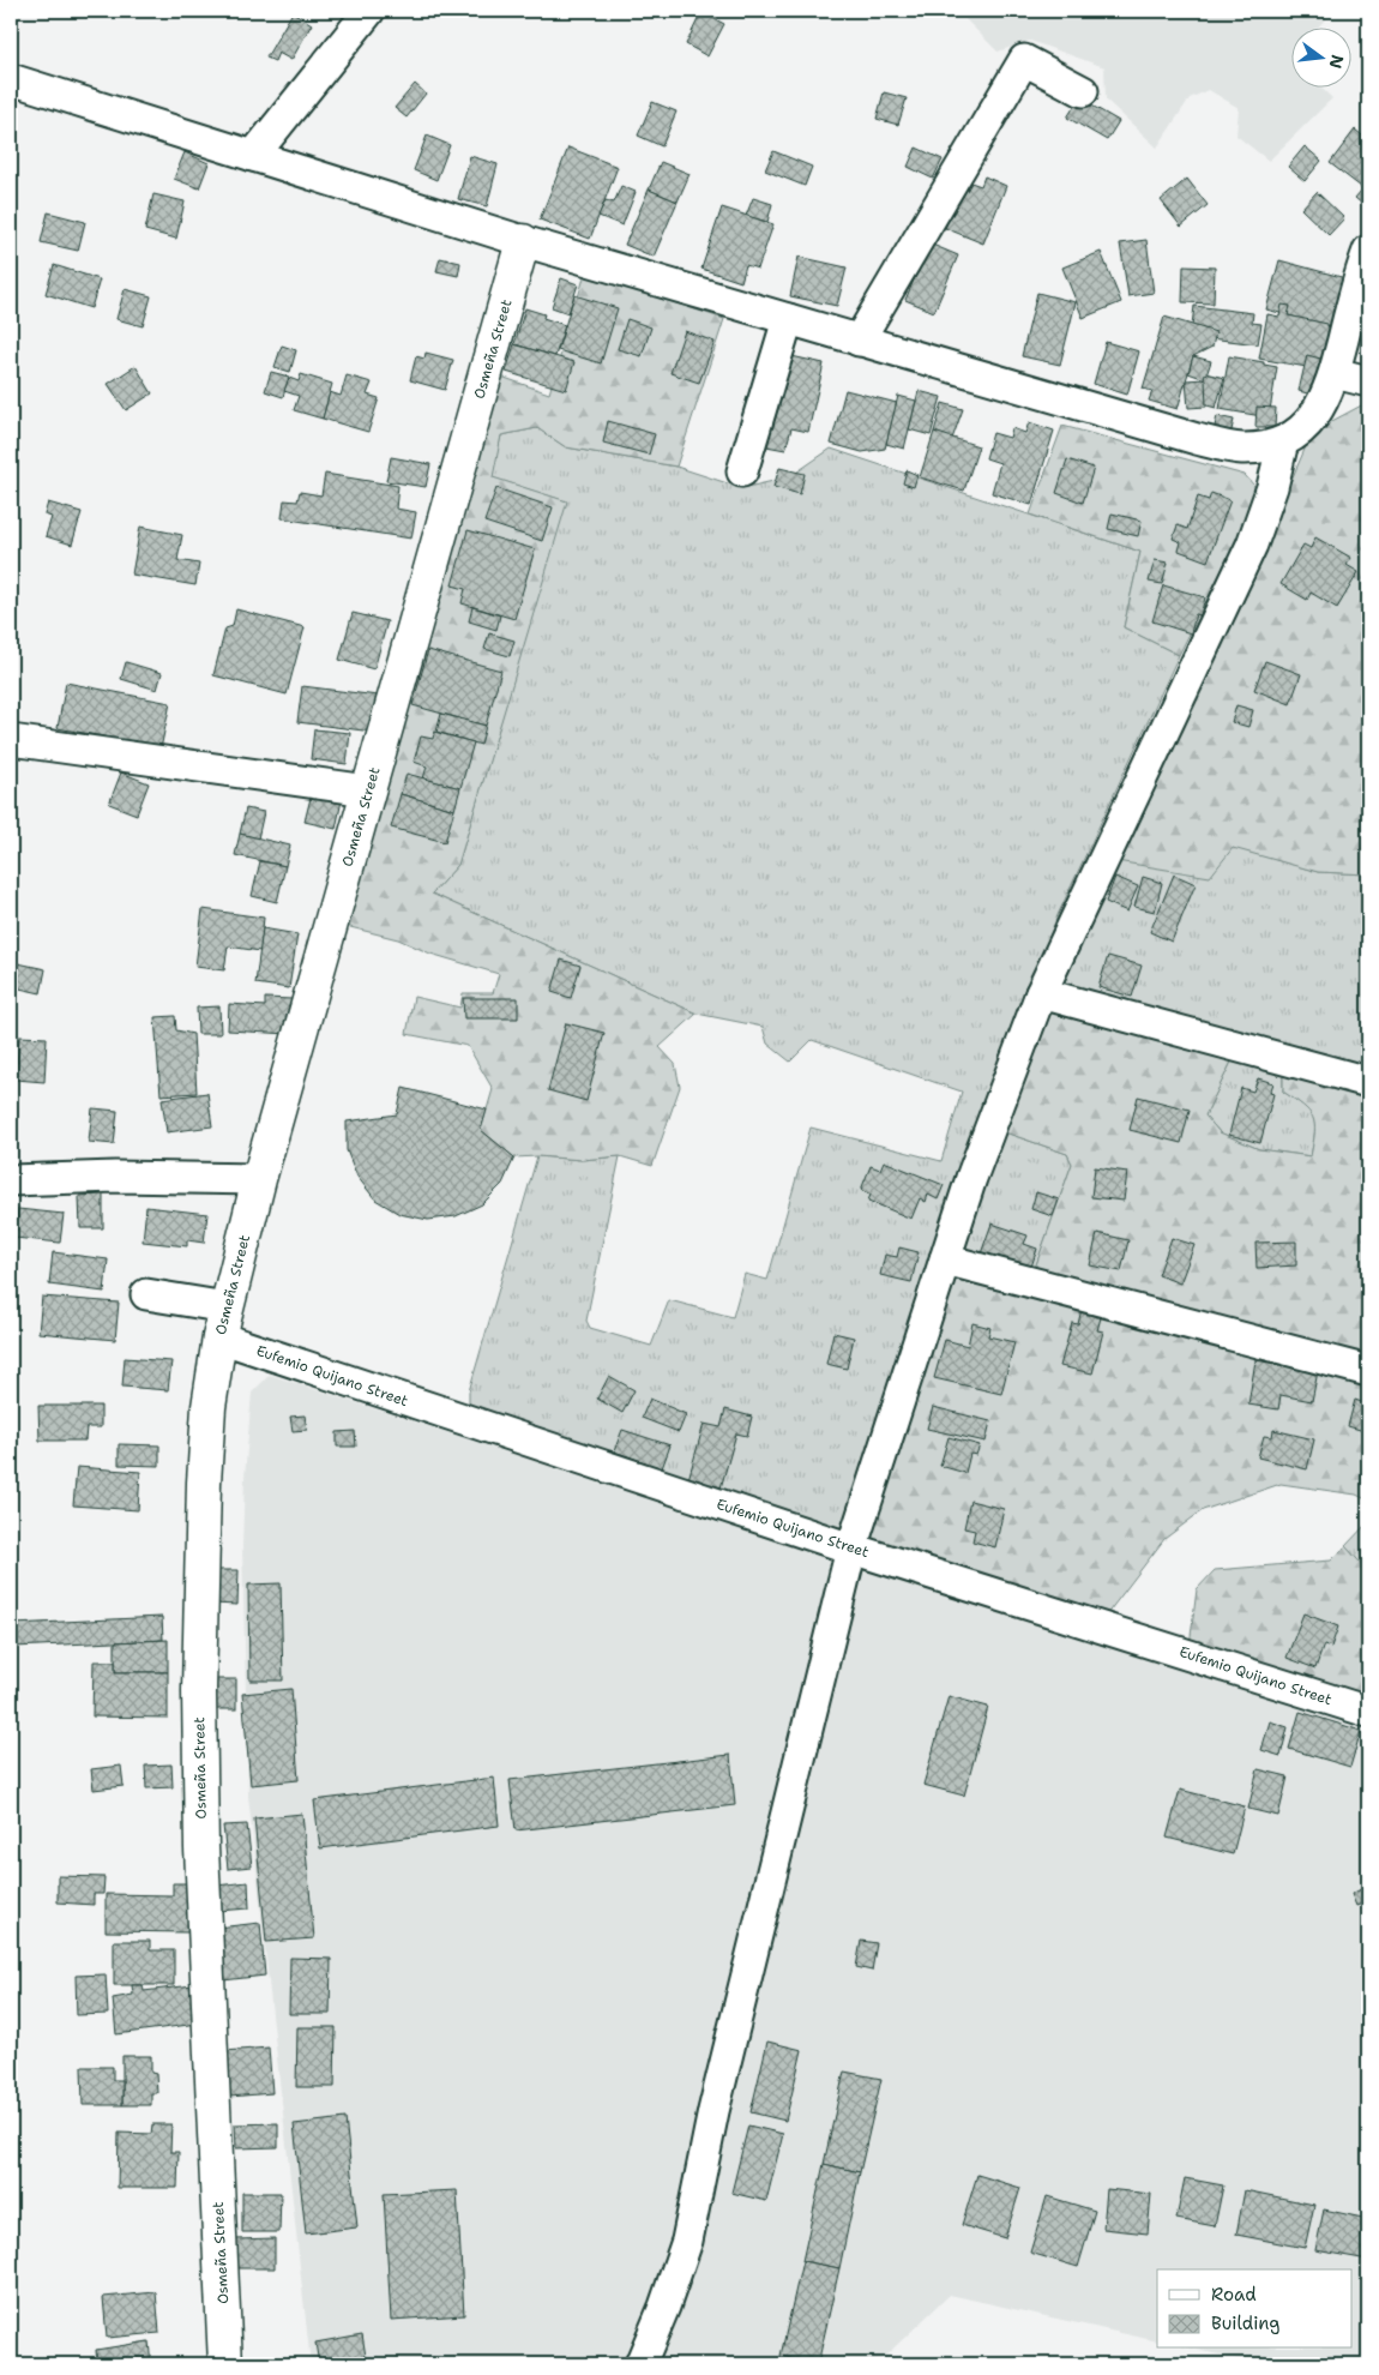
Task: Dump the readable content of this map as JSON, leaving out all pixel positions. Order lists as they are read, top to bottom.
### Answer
{
  "streets": {
    "main road": ["Osmeña Street"],
    "street": ["Eufemio Quijano Street"]
  },
  "crossings": [
    ["Osmeña Street", "Eufemio Quijano Street"]
  ],
  "legend": ["Road", "Building"],
  "north": "right"
}
